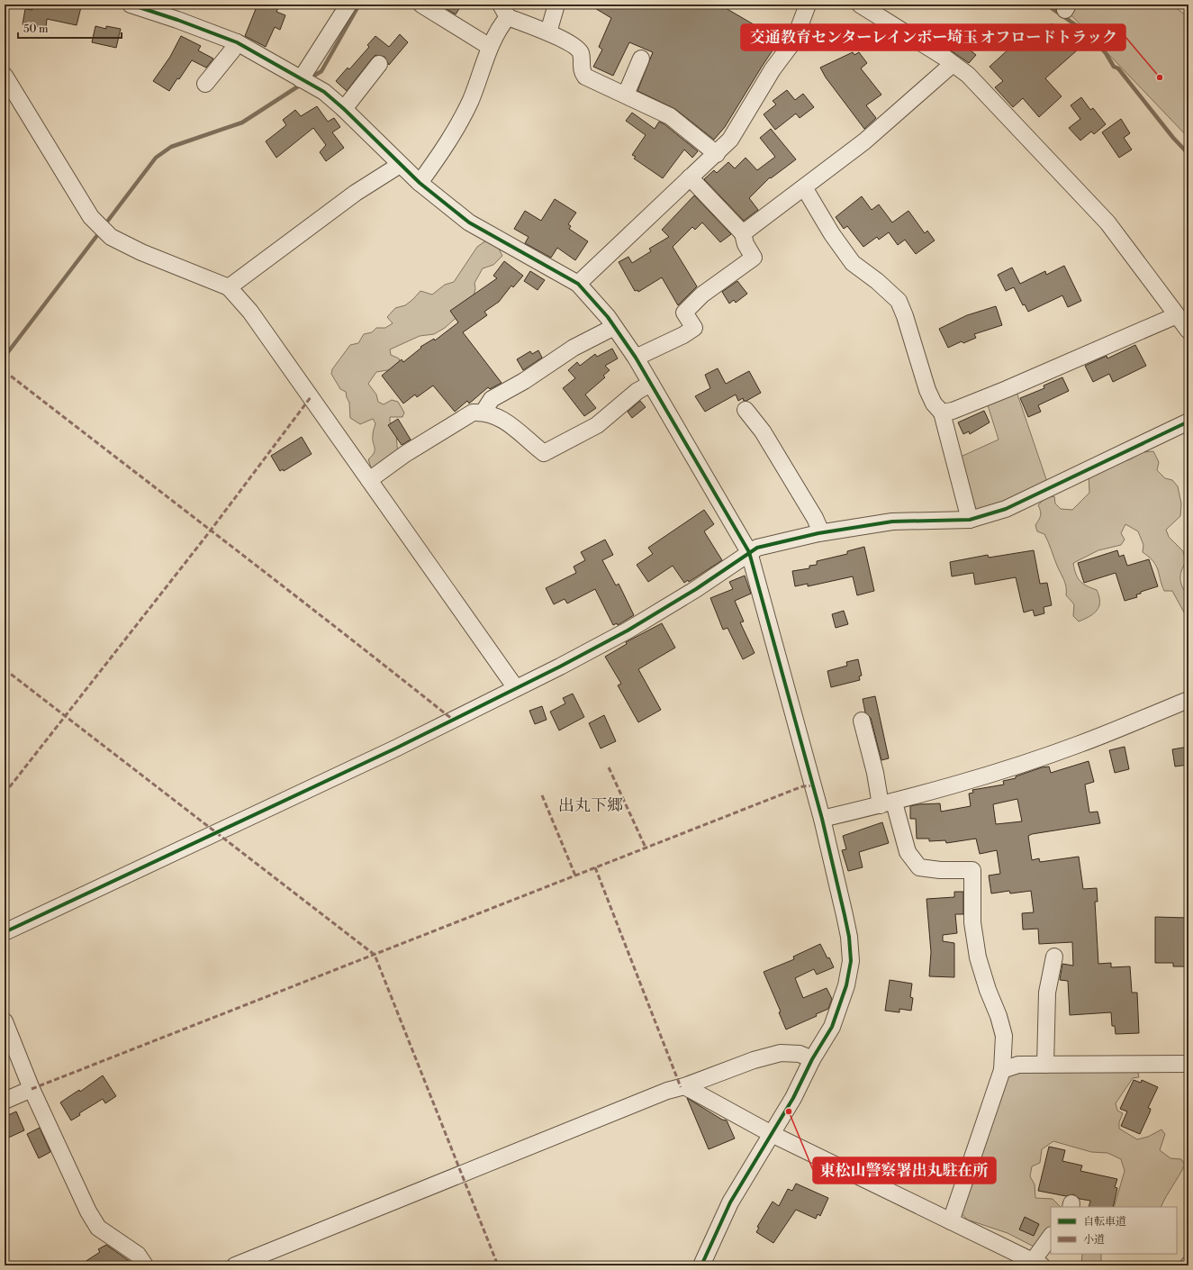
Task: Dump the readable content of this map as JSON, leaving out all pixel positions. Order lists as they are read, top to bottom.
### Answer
{
  "districts": ["出丸下郷"],
  "places": ["交通教育センターレインボー埼玉 オフロードトラック", "東松山警察署出丸駐在所"],
  "legend": ["自転車道", "小道"],
  "scale_bar": "50 m"
}
